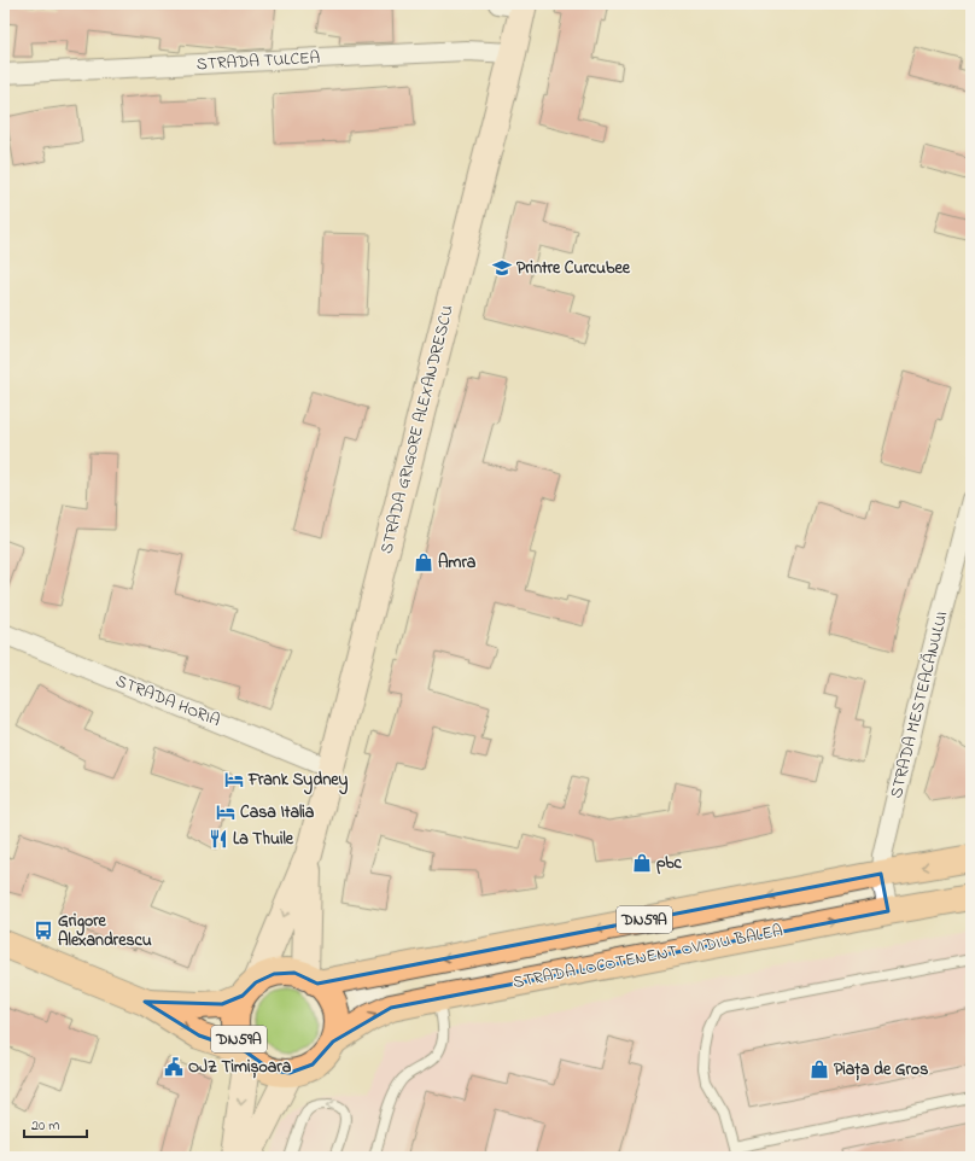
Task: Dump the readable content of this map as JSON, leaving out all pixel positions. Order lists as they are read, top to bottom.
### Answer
{
  "streets": {
    "main road": ["DN59A", "STRADA LOCOTENENT OVIDIU BALEA"],
    "street": [
      "STRADA TULCEA",
      "STRADA GRIGORE ALEXANDRESCU",
      "STRADA HORIA",
      "STRADA MESTEACĂNULUI"
    ]
  },
  "crossings": [
    ["STRADA TULCEA", "STRADA GRIGORE ALEXANDRESCU"],
    ["STRADA GRIGORE ALEXANDRESCU", "STRADA HORIA"],
    ["STRADA GRIGORE ALEXANDRESCU", "DN59A"],
    ["STRADA GRIGORE ALEXANDRESCU", "STRADA LOCOTENENT OVIDIU BALEA"],
    ["STRADA MESTEACĂNULUI", "DN59A"],
    ["STRADA MESTEACĂNULUI", "STRADA LOCOTENENT OVIDIU BALEA"],
    ["DN59A", "STRADA LOCOTENENT OVIDIU BALEA"]
  ],
  "places": {
    "school or university": ["Printre Curcubee"],
    "shop": ["Amra", "pbc", "Piața de Gros"],
    "hotel": ["Frank Sydney", "Casa Italia"],
    "restaurant": ["La Thuile"],
    "bus stop": ["Grigore Alexandrescu"],
    "public building": ["OJZ Timișoara"]
  },
  "scale_bar": "20 m"
}
